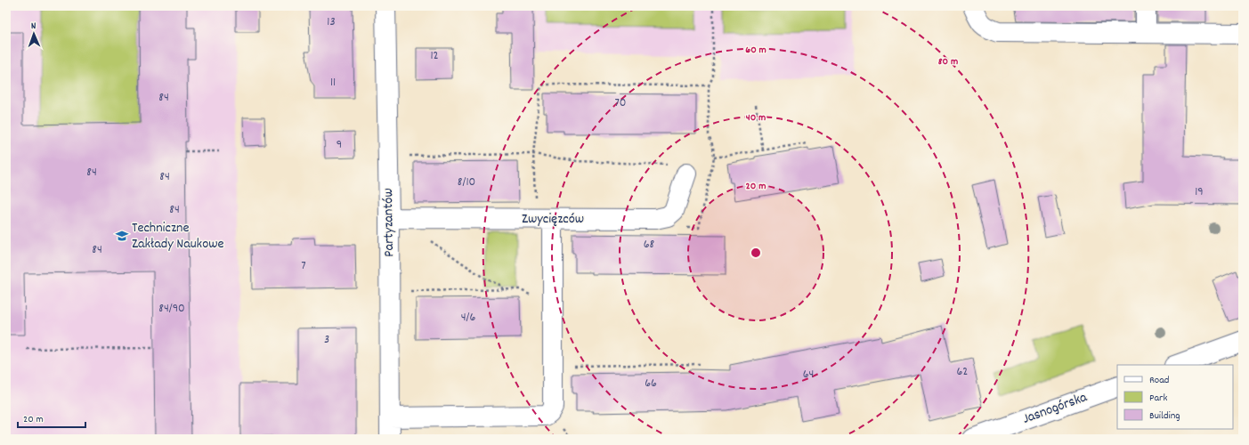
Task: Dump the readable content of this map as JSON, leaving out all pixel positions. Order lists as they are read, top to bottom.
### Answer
{
  "streets": {
    "street": ["Zwycięzców", "Partyzantów", "Jasnogórska"]
  },
  "crossings": [
    ["Zwycięzców", "Partyzantów"]
  ],
  "places": {
    "school or university": ["Techniczne Zakłady Naukowe"]
  },
  "house_numbers": [
    "13",
    "12",
    "11",
    "84",
    "70",
    "9",
    "84",
    "84",
    "8/10",
    "19",
    "84",
    "68",
    "84",
    "7",
    "84/90",
    "4/6",
    "3",
    "62",
    "64",
    "66"
  ],
  "legend": ["Road", "Park", "Building"],
  "scale_bar": "20 m",
  "north": "top",
  "rings": [
    "60 m",
    "80 m",
    "40 m",
    "20 m"
  ]
}
